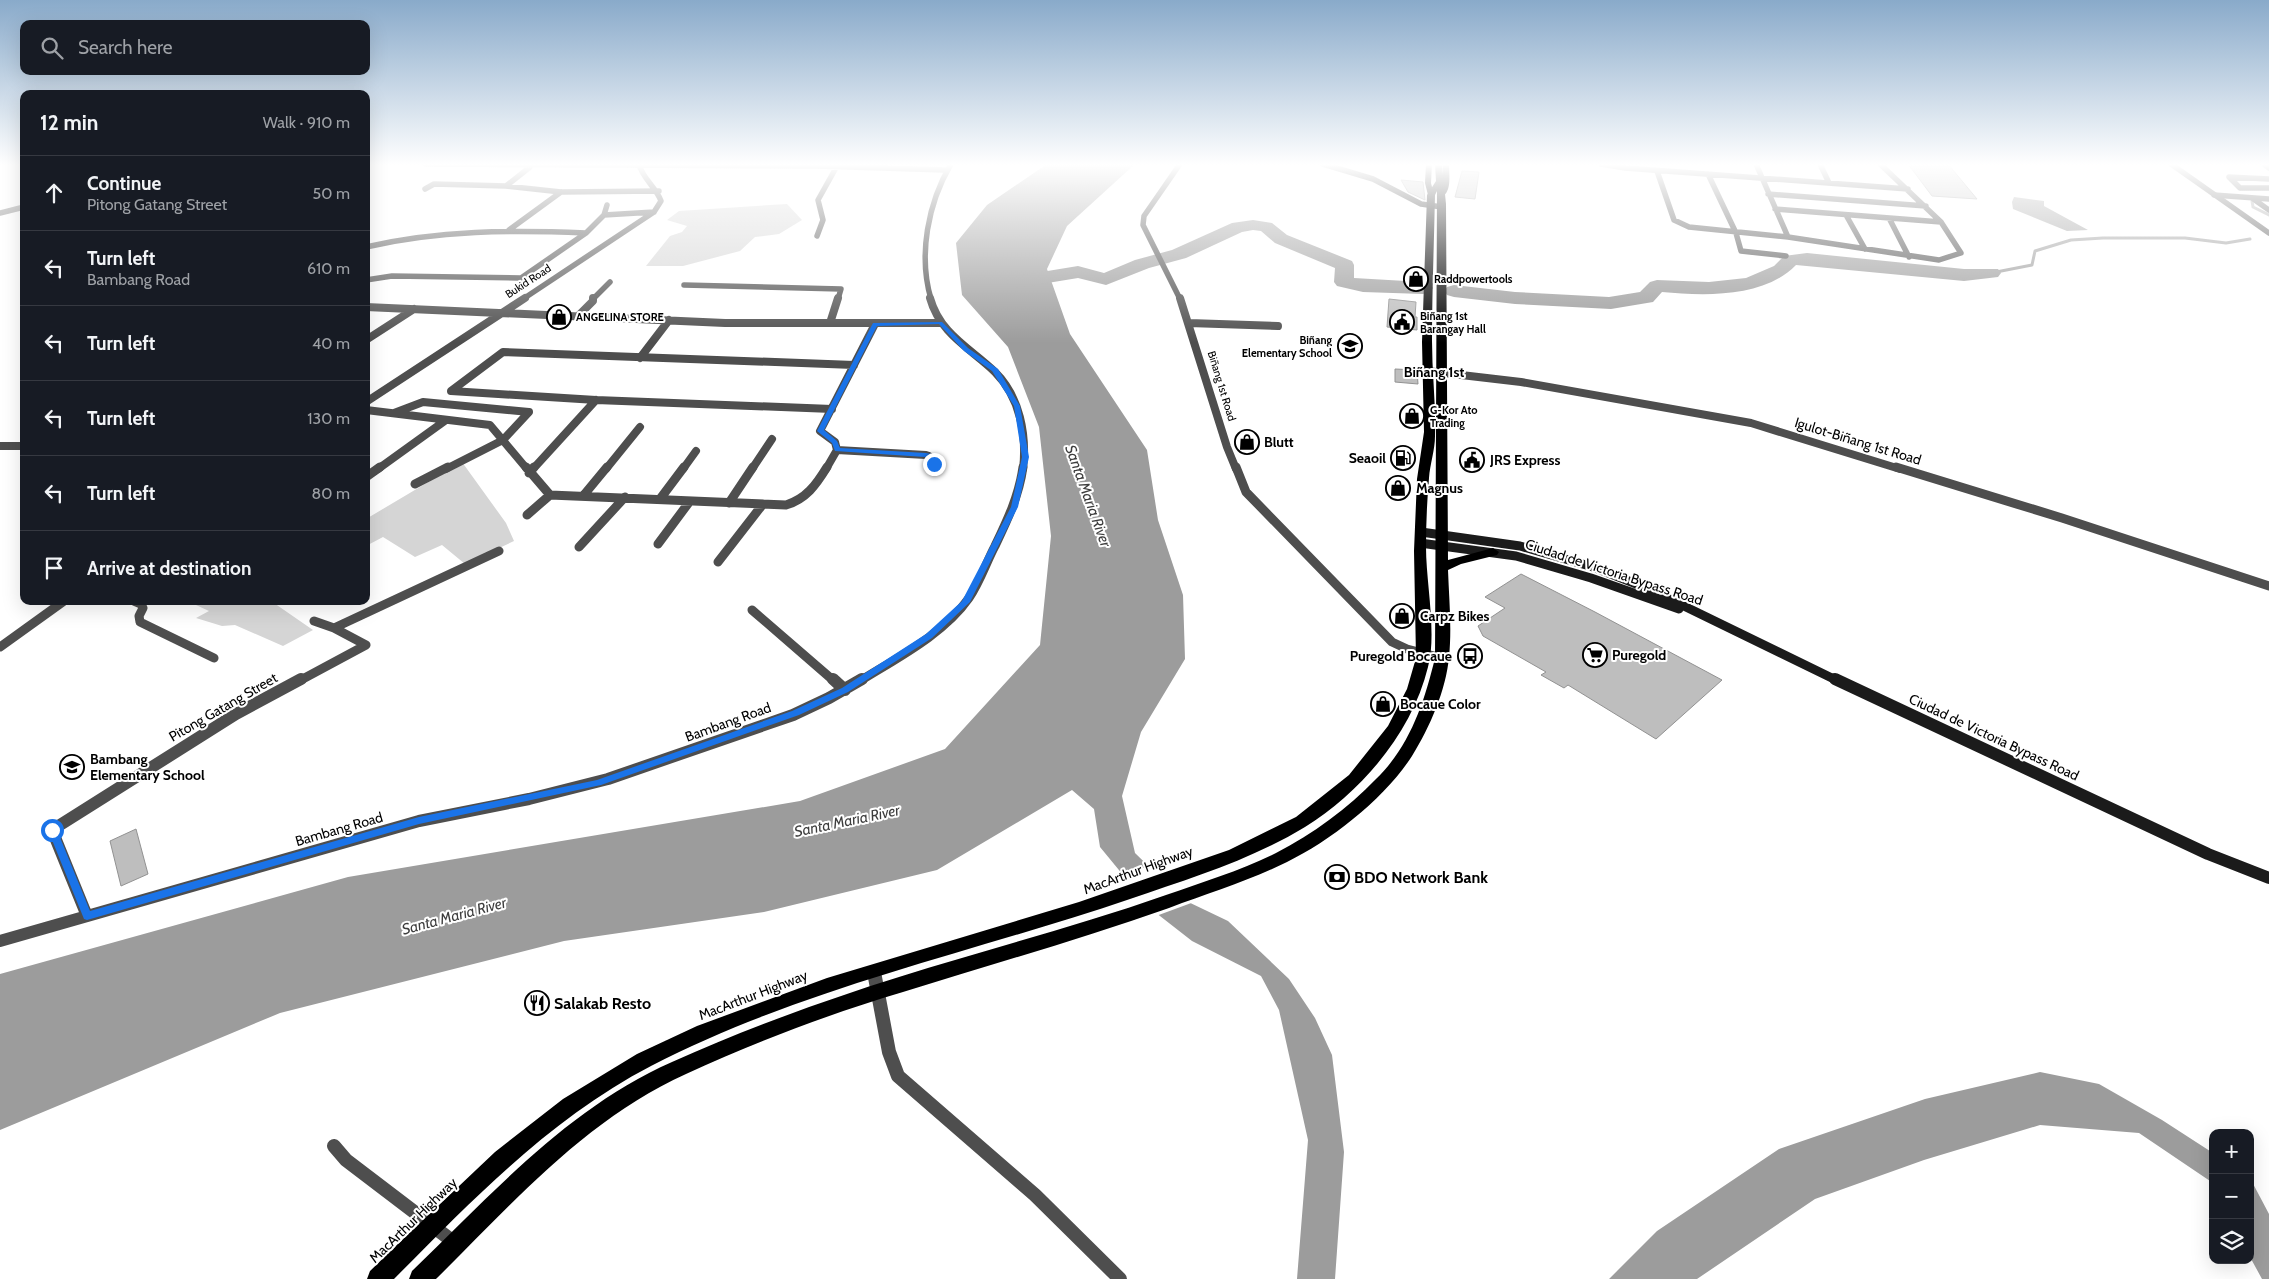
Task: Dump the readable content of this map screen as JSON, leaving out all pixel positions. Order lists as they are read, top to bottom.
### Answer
{
  "streets": {
    "highway": ["MacArthur Highway"],
    "main road": ["Ciudad de Victoria Bypass Road"],
    "street": [
      "Bukid Road",
      "Biñang 1st Road",
      "Igulot-Biñang 1st Road",
      "Pitong Gatang Street",
      "Bambang Road"
    ]
  },
  "crossings": [
    ["Biñang 1st Road", "MacArthur Highway"],
    ["Igulot-Biñang 1st Road", "MacArthur Highway"],
    ["Ciudad de Victoria Bypass Road", "MacArthur Highway"],
    ["Pitong Gatang Street", "Bambang Road"]
  ],
  "districts": ["Biñang 1st"],
  "water": ["Santa Maria River"],
  "places": {
    "shop": [
      "Raddpowertools",
      "ANGELINA STORE",
      "G-Kor Ato Trading",
      "Blutt",
      "Magnus",
      "Carpz Bikes",
      "Bocaue Color"
    ],
    "public building": ["Biñang 1st Barangay Hall", "JRS Express"],
    "school or university": ["Biñang Elementary School", "Bambang Elementary School"],
    "fuel station": ["Seaoil"],
    "supermarket": ["Puregold"],
    "bus stop": ["Puregold Bocaue"],
    "bank": ["BDO Network Bank"],
    "restaurant": ["Salakab Resto"]
  },
  "page": {
    "search": "Search here",
    "heading": ["12 min", "Walk · 910 m"],
    "list": [
      ["Continue", "Pitong Gatang Street", "50 m"],
      ["Turn left", "Bambang Road", "610 m"],
      ["Turn left", "40 m"],
      ["Turn left", "130 m"],
      ["Turn left", "80 m"],
      "Arrive at destination"
    ],
    "map_buttons": ["+", "−"]
  }
}
